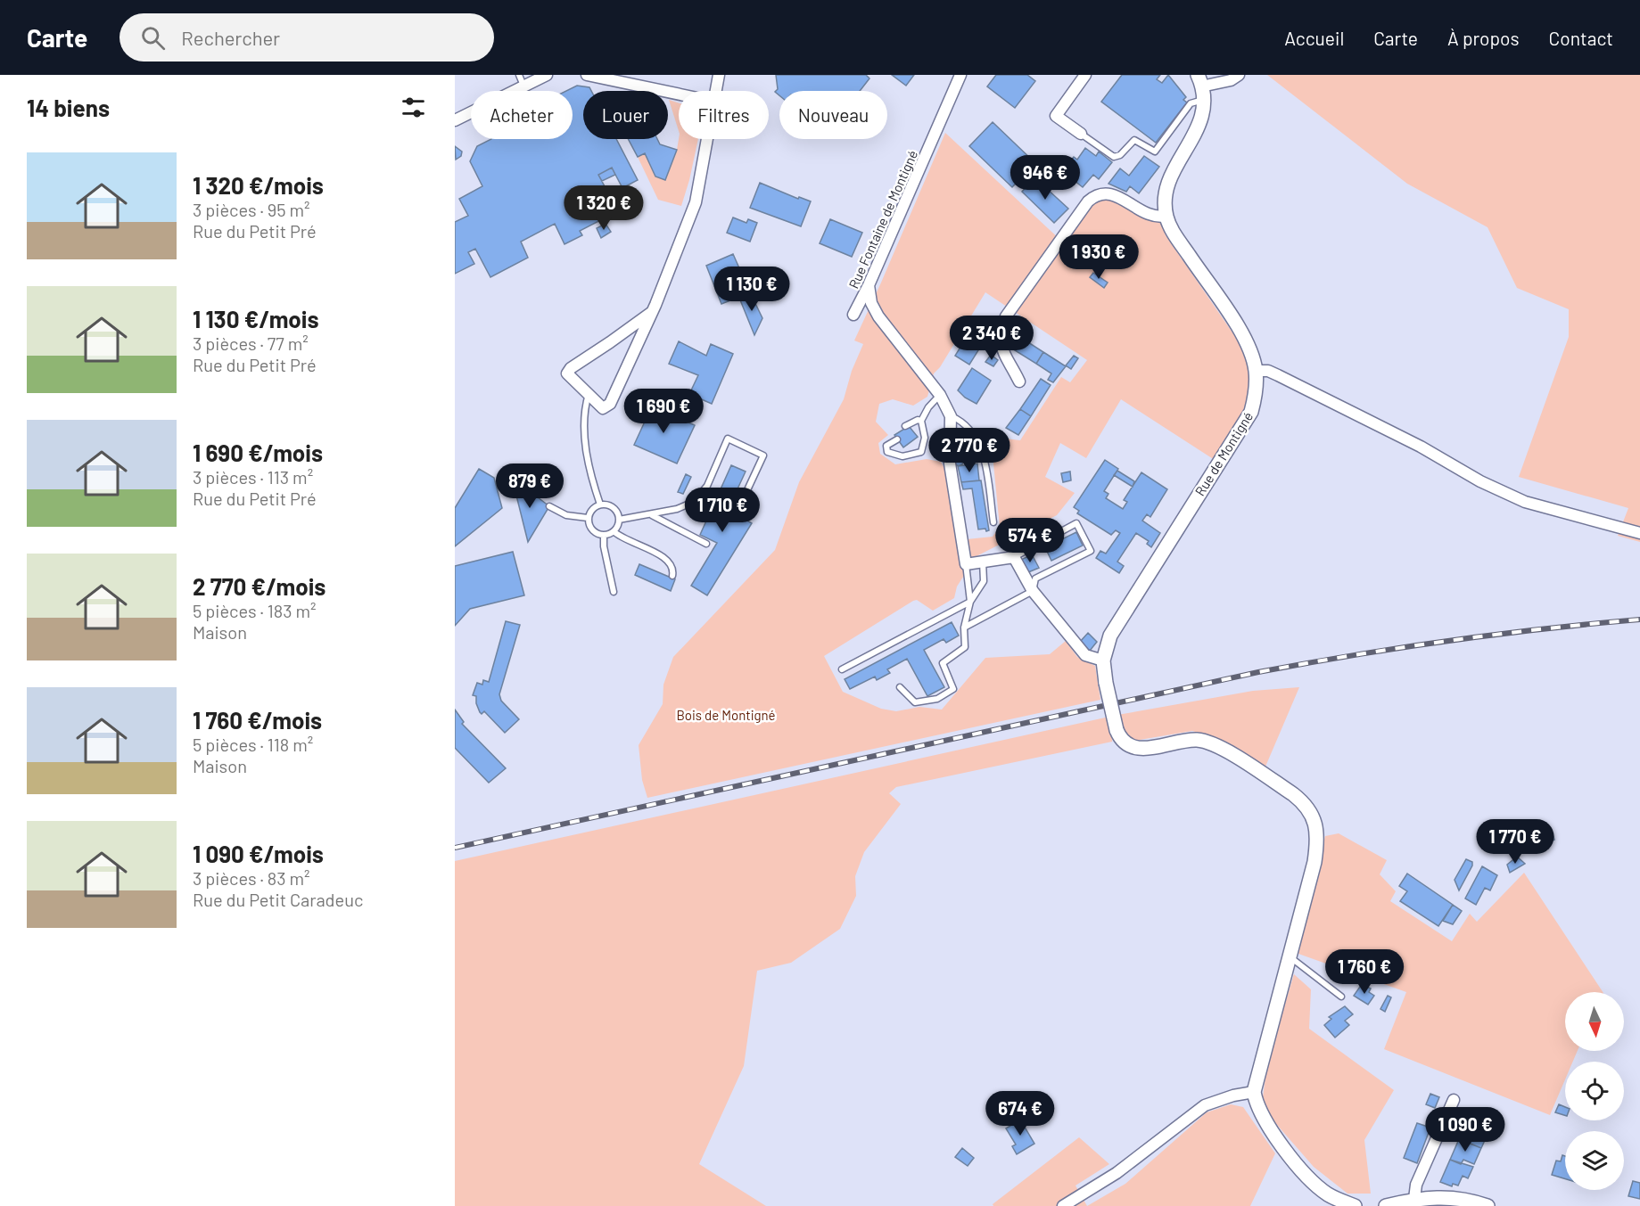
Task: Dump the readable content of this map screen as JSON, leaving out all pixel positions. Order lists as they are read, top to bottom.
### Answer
{
  "streets": {
    "street": ["Rue Fontaine de Montigné", "Rue de Montigné"]
  },
  "parks": ["Bois de Montigné"],
  "north": "bottom",
  "page": {
    "header": "Carte",
    "search": "Rechercher",
    "nav": [
      "Accueil",
      "Carte",
      "À propos",
      "Contact"
    ],
    "heading": "14 biens",
    "chip": [
      "Acheter",
      "Louer",
      "Filtres",
      "Nouveau"
    ],
    "list": [
      {
        "name": "1 320 €/mois",
        "note": "3 pièces · 95 m² · Rue du Petit Pré"
      },
      {
        "name": "1 130 €/mois",
        "note": "3 pièces · 77 m² · Rue du Petit Pré"
      },
      {
        "name": "1 690 €/mois",
        "note": "3 pièces · 113 m² · Rue du Petit Pré"
      },
      {
        "name": "2 770 €/mois",
        "note": "5 pièces · 183 m² · Maison"
      },
      {
        "name": "1 760 €/mois",
        "note": "5 pièces · 118 m² · Maison"
      },
      {
        "name": "1 090 €/mois",
        "note": "3 pièces · 83 m² · Rue du Petit Caradeuc"
      }
    ],
    "price": [
      "946 €",
      "1 320 €",
      "1 930 €",
      "1 130 €",
      "2 340 €",
      "1 690 €",
      "2 770 €",
      "879 €",
      "1 710 €",
      "574 €",
      "1 770 €",
      "1 760 €",
      "674 €",
      "1 090 €"
    ]
  }
}
